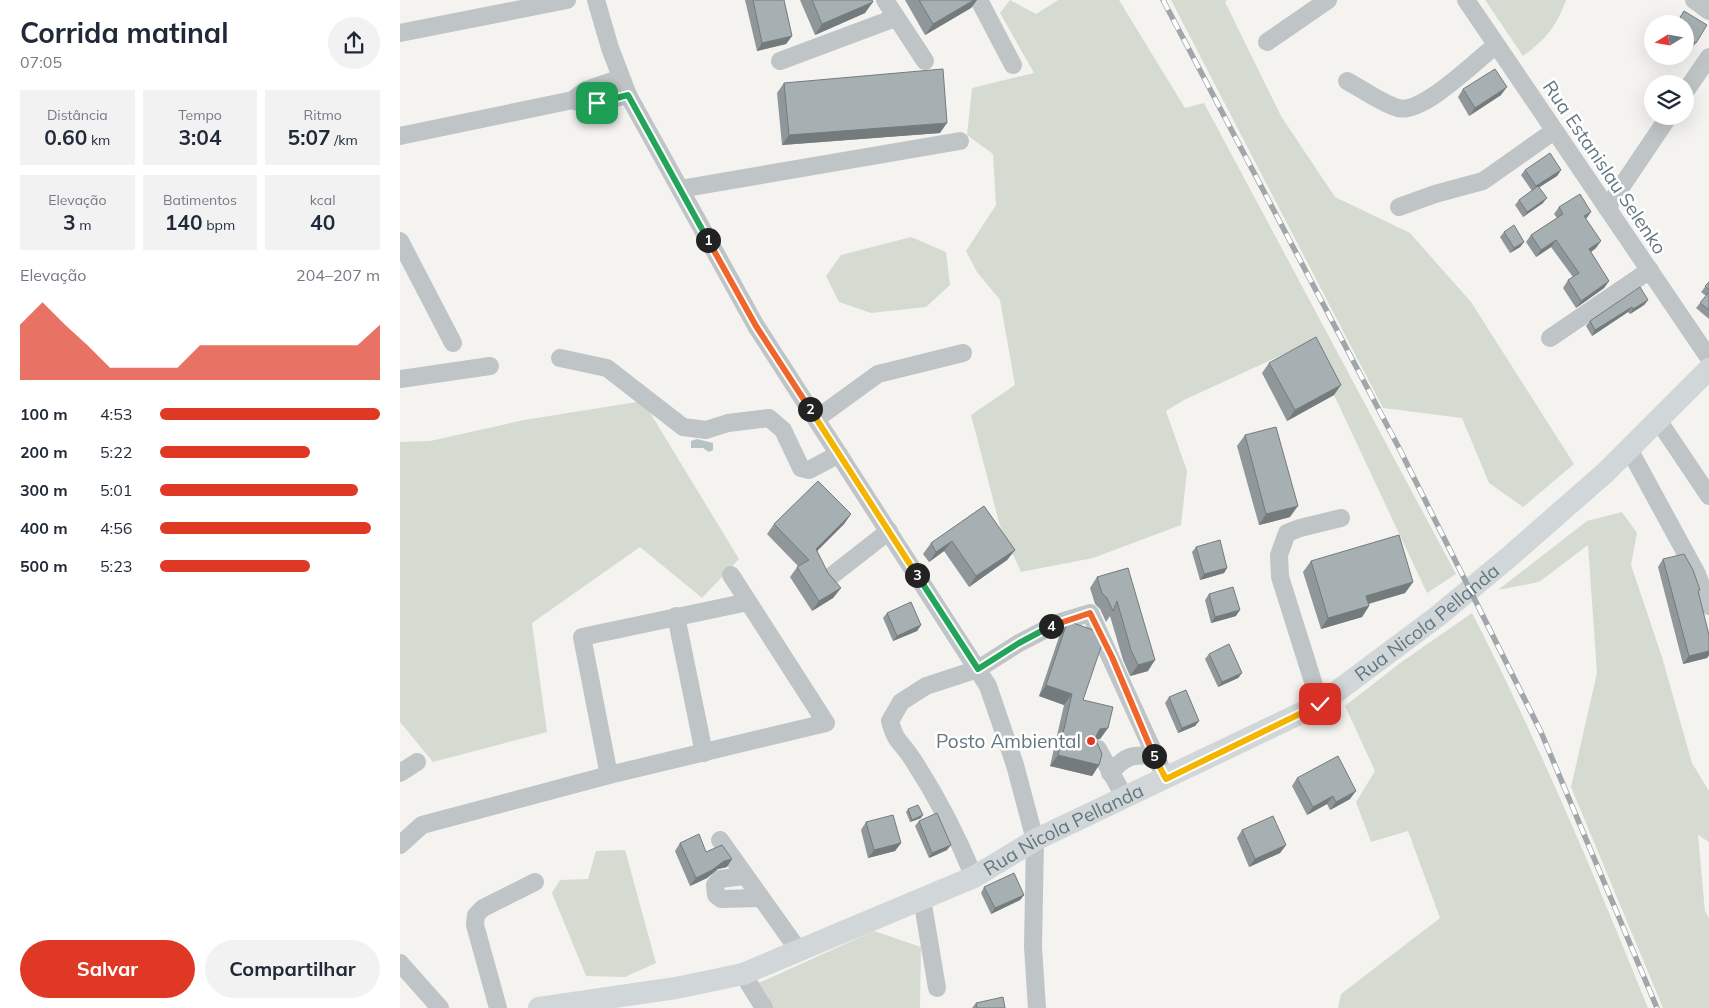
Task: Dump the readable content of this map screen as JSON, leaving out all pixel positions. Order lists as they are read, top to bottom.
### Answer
{
  "streets": {
    "main road": ["Rua Nicola Pellanda"],
    "street": ["Rua Estanislau Selenko"]
  },
  "places": ["Posto Ambiental"],
  "north": "left",
  "page": {
    "heading": ["Corrida matinal", "07:05"],
    "stats": [
      ["Distância", "0.60 km"],
      ["Tempo", "3:04"],
      ["Ritmo", "5:07 /km"],
      ["Elevação", "3 m"],
      ["Batimentos", "140 bpm"],
      ["kcal", "40"]
    ],
    "pins": [
      "1",
      "2",
      "3",
      "4",
      "5"
    ],
    "chart": ["Elevação", "204–207 m"],
    "list": [
      {
        "name": "100 m",
        "note": "4:53"
      },
      {
        "name": "200 m",
        "note": "5:22"
      },
      {
        "name": "300 m",
        "note": "5:01"
      },
      {
        "name": "400 m",
        "note": "4:56"
      },
      {
        "name": "500 m",
        "note": "5:23"
      }
    ],
    "buttons": ["Salvar", "Compartilhar"]
  }
}
